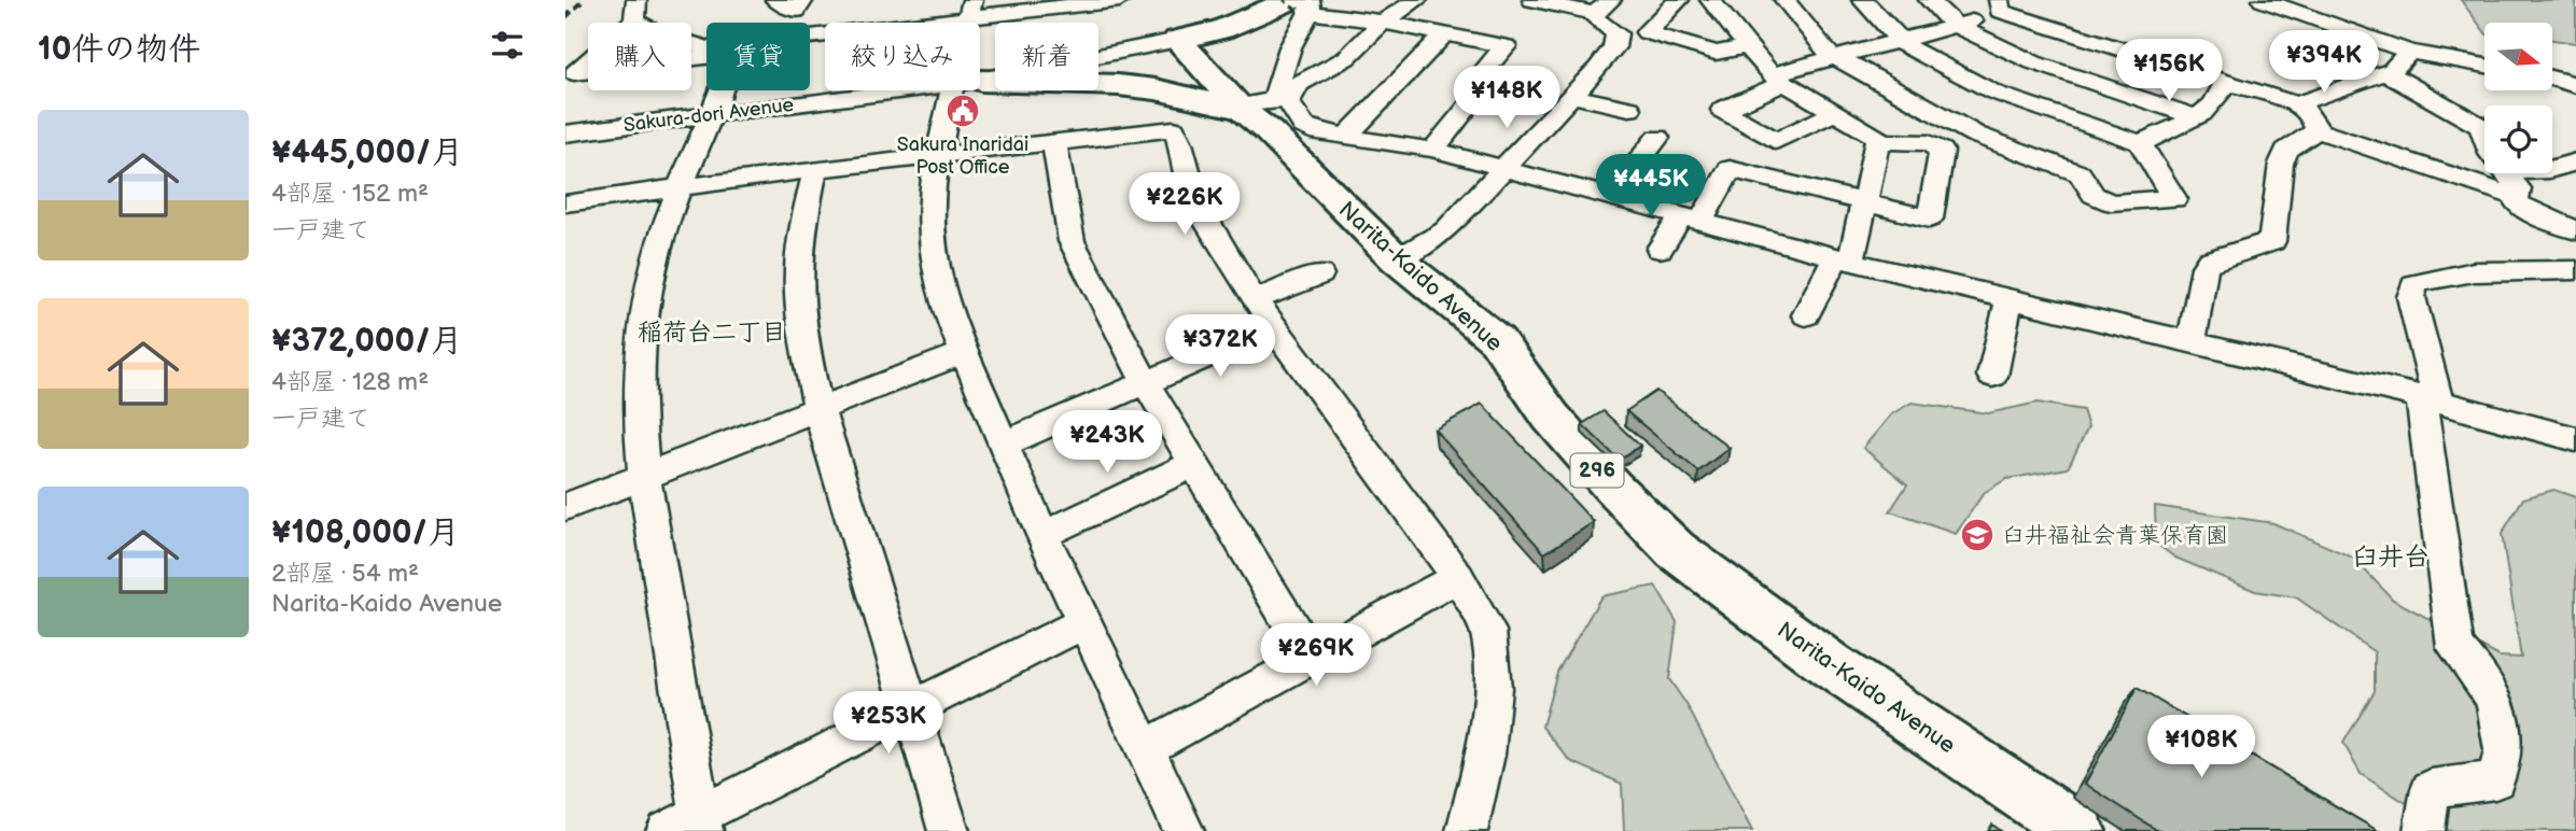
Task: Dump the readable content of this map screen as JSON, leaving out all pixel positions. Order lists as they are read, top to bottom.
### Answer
{
  "streets": {
    "highway": ["Narita-Kaido Avenue", "296"],
    "street": ["Sakura-dori Avenue"]
  },
  "crossings": [
    ["Sakura-dori Avenue", "Narita-Kaido Avenue"]
  ],
  "districts": ["稲荷台二丁目", "臼井台"],
  "places": {
    "public building": ["Sakura Inaridai Post Office"],
    "school or university": ["臼井福祉会青葉保育園"]
  },
  "north": "right",
  "page": {
    "heading": "10件の物件",
    "chip": [
      "購入",
      "賃貸",
      "絞り込み",
      "新着"
    ],
    "price": [
      "¥394K",
      "¥156K",
      "¥148K",
      "¥445K",
      "¥226K",
      "¥372K",
      "¥243K",
      "¥269K",
      "¥253K",
      "¥108K"
    ],
    "list": [
      {
        "name": "¥445,000/月",
        "note": "4部屋 · 152 m² · 一戸建て"
      },
      {
        "name": "¥372,000/月",
        "note": "4部屋 · 128 m² · 一戸建て"
      },
      {
        "name": "¥108,000/月",
        "note": "2部屋 · 54 m² · Narita-Kaido Avenue"
      }
    ]
  }
}
